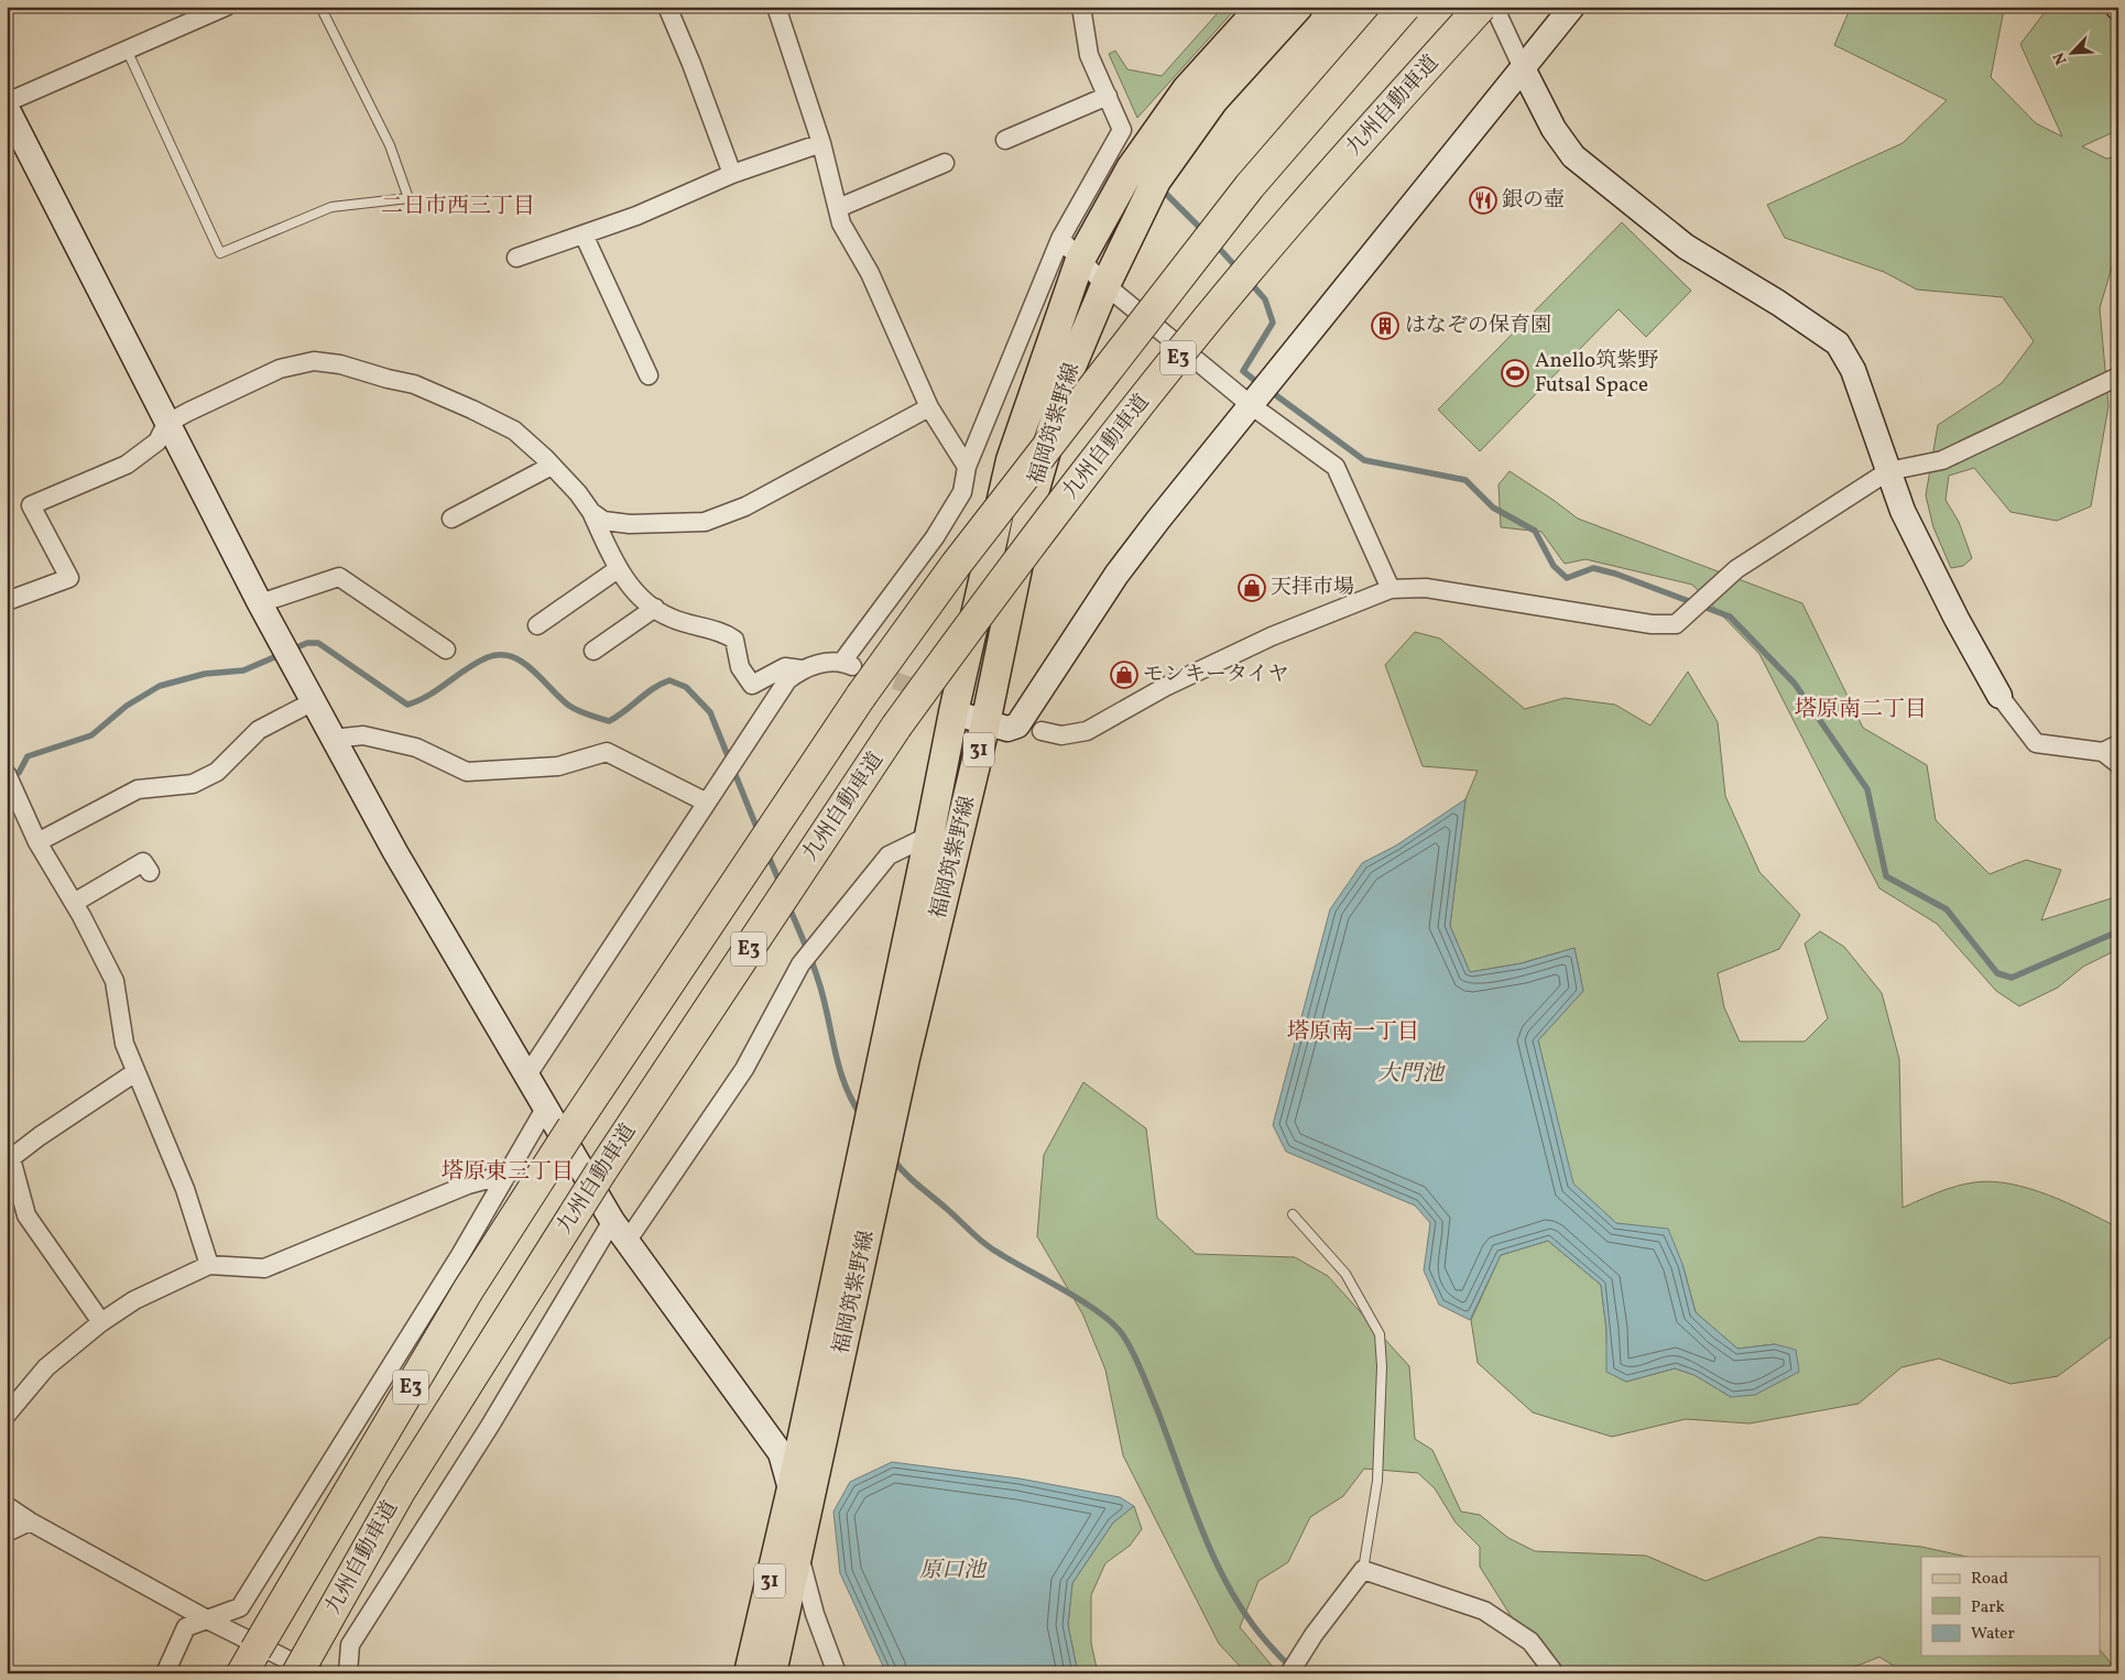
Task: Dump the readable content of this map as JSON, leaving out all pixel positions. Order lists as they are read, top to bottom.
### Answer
{
  "streets": {
    "highway": ["九州自動車道", "E3"],
    "main road": ["福岡筑紫野線", "31"]
  },
  "districts": [
    "二日市西三丁目",
    "塔原南二丁目",
    "塔原南一丁目",
    "塔原東三丁目"
  ],
  "water": ["大門池", "原口池"],
  "places": {
    "restaurant": ["銀の壺"],
    "building": ["はなぞの保育園"],
    "sports": ["Anello筑紫野 Futsal Space"],
    "shop": ["天拝市場", "モンキータイヤ"]
  },
  "legend": ["Road", "Park", "Water"],
  "north": "bottom left"
}
